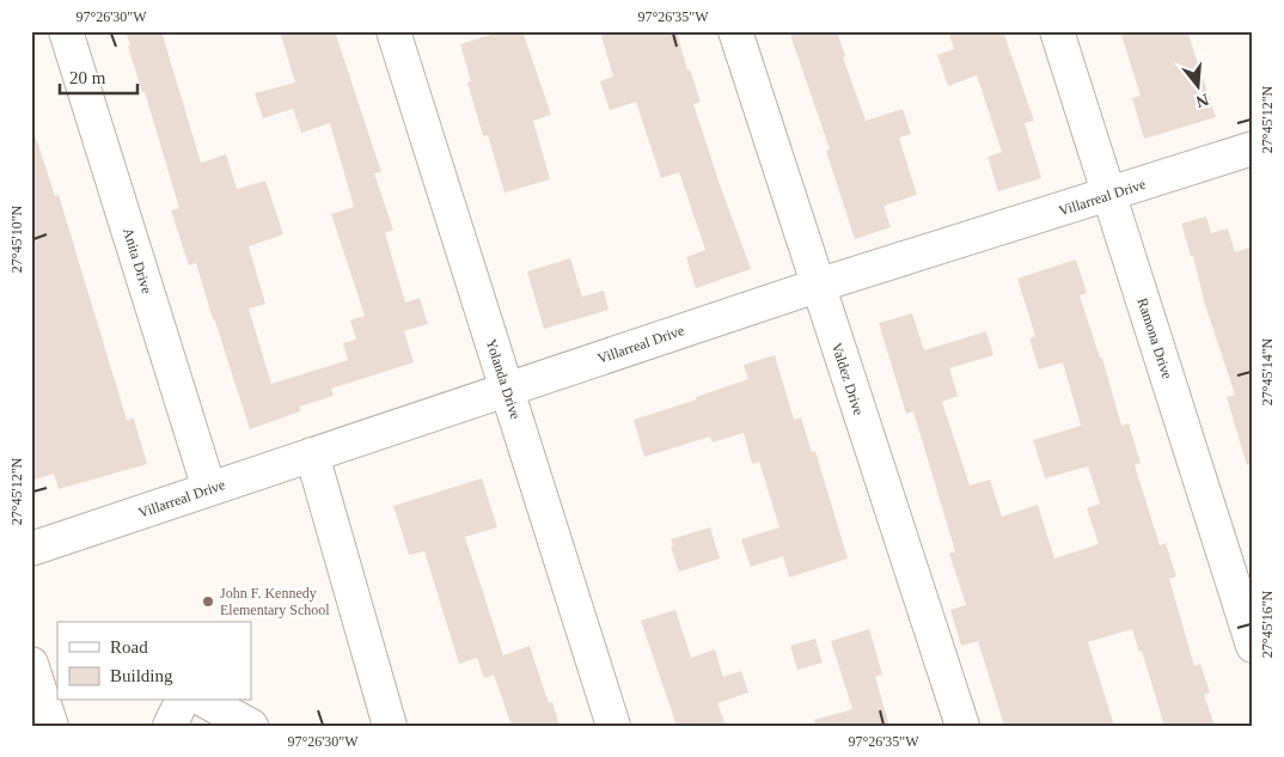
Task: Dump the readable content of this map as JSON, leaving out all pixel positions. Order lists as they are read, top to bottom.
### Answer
{
  "streets": {
    "street": [
      "Villarreal Drive",
      "Anita Drive",
      "Ramona Drive",
      "Yolanda Drive",
      "Valdez Drive"
    ]
  },
  "crossings": [
    ["Villarreal Drive", "Anita Drive"],
    ["Villarreal Drive", "Ramona Drive"],
    ["Villarreal Drive", "Yolanda Drive"],
    ["Villarreal Drive", "Valdez Drive"]
  ],
  "places": ["John F. Kennedy Elementary School"],
  "legend": ["Road", "Building"],
  "scale_bar": "20 m",
  "north": "bottom",
  "coordinates": [
    "97°26'30\"W",
    "97°26'35\"W",
    "27°45'12\"N",
    "27°45'10\"N",
    "27°45'14\"N",
    "27°45'16\"N"
  ]
}
